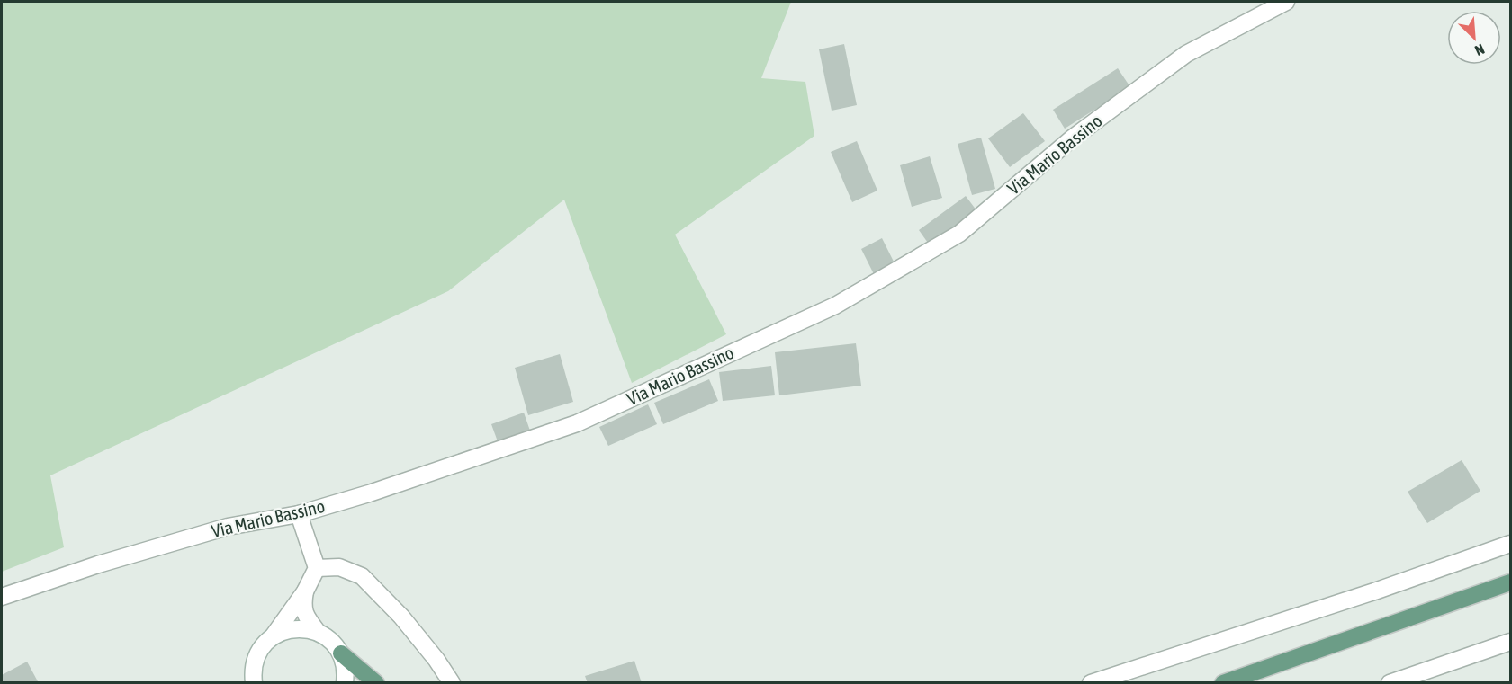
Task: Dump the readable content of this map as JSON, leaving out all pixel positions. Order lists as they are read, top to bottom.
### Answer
{
  "streets": {
    "street": ["Via Mario Bassino"]
  },
  "north": "bottom right"
}
